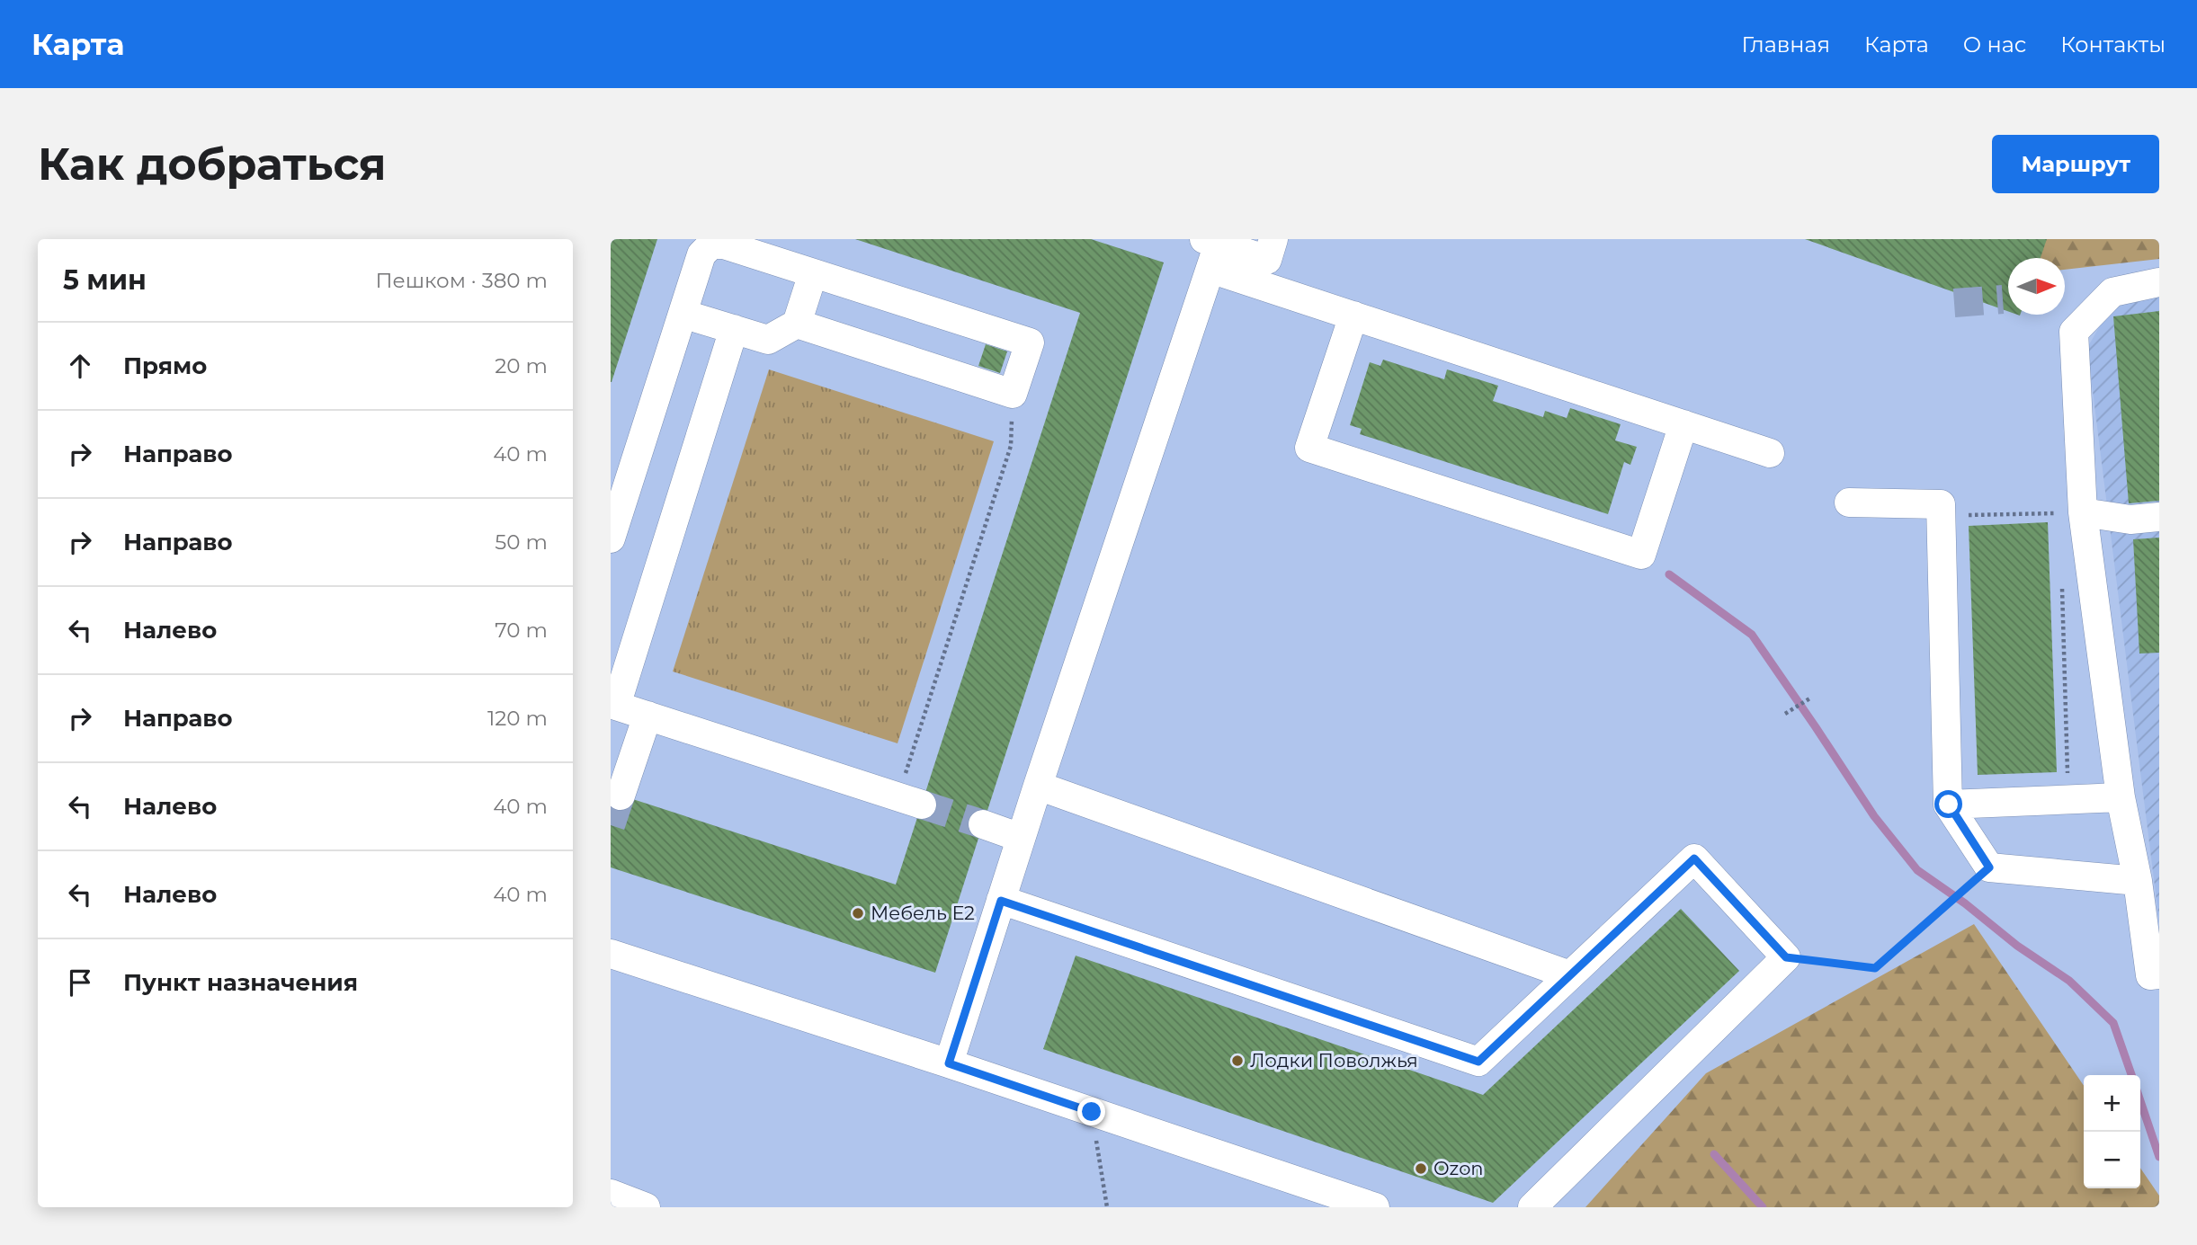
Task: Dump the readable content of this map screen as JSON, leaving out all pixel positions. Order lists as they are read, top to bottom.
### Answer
{
  "places": ["Мебель Е2", "Лодки Поволжья", "Ozon"],
  "north": "right",
  "page": {
    "header": "Карта",
    "nav": [
      "Главная",
      "Карта",
      "О нас",
      "Контакты"
    ],
    "buttons": "Маршрут",
    "title": "Как добраться",
    "heading": ["5 мин", "Пешком · 380 m"],
    "list": [
      ["Прямо", "20 m"],
      ["Направо", "40 m"],
      ["Направо", "50 m"],
      ["Налево", "70 m"],
      ["Направо", "120 m"],
      ["Налево", "40 m"],
      ["Налево", "40 m"],
      "Пункт назначения"
    ],
    "map_buttons": ["+", "−"]
  }
}
